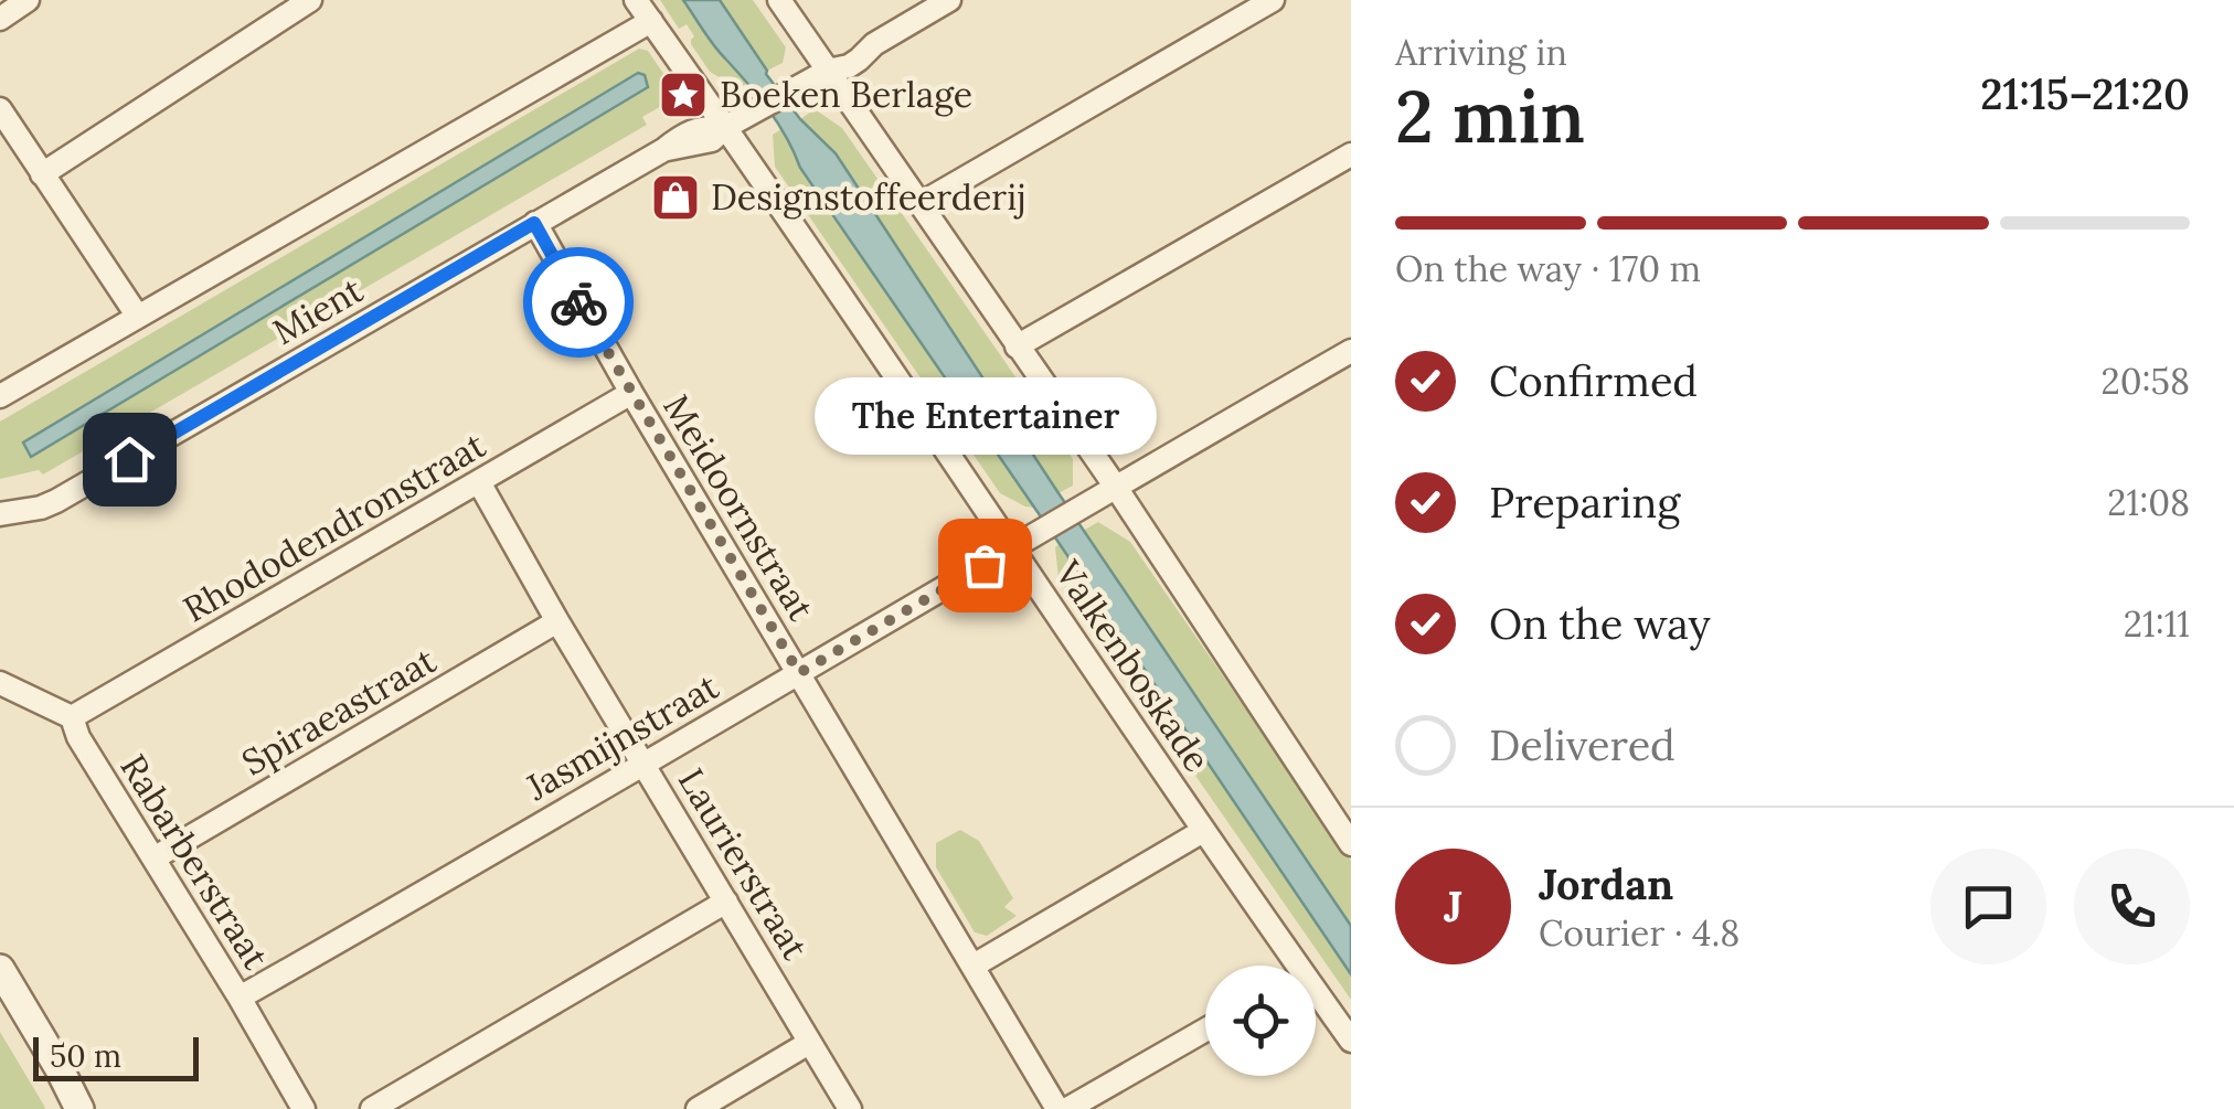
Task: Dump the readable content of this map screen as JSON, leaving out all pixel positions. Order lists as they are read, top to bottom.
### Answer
{
  "streets": {
    "street": [
      "Mient",
      "Meidoornstraat",
      "Rhododendronstraat",
      "Valkenboskade",
      "Spiraeastraat",
      "Jasmijnstraat",
      "Rabarberstraat",
      "Laurierstraat"
    ]
  },
  "crossings": [
    ["Mient", "Meidoornstraat"],
    ["Mient", "Valkenboskade"],
    ["Meidoornstraat", "Rhododendronstraat"],
    ["Meidoornstraat", "Jasmijnstraat"],
    ["Rhododendronstraat", "Rabarberstraat"],
    ["Rhododendronstraat", "Laurierstraat"],
    ["Valkenboskade", "Jasmijnstraat"],
    ["Spiraeastraat", "Rabarberstraat"],
    ["Spiraeastraat", "Laurierstraat"],
    ["Jasmijnstraat", "Rabarberstraat"],
    ["Jasmijnstraat", "Laurierstraat"]
  ],
  "places": {
    "place": ["Boeken Berlage"],
    "shop": ["Designstoffeerderij"],
    "other": ["The Entertainer"]
  },
  "scale_bar": "50 m",
  "page": {
    "heading": ["2 min", "Arriving in", "21:15–21:20"],
    "panel": ["Jordan", "Courier · 4.8"],
    "bar": "On the way · 170 m",
    "list": [
      ["Confirmed", "20:58"],
      ["Preparing", "21:08"],
      ["On the way", "21:11"],
      "Delivered"
    ],
    "bubble": "The Entertainer",
    "round": "J",
    "scale": "50 m"
  }
}
